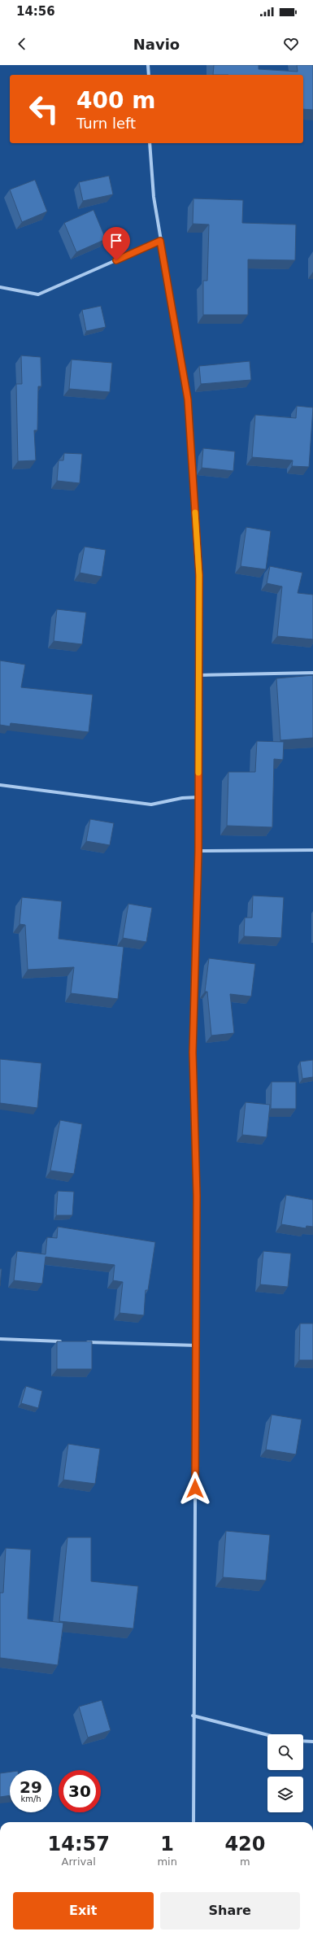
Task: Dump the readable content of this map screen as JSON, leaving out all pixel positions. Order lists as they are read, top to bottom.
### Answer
{
  "page": {
    "status": "14:56",
    "header": "Navio",
    "turn": ["400 m", "Turn left"],
    "speed": "29 km/h",
    "limit": "30",
    "eta": [
      "14:57",
      "Arrival",
      "1",
      "min",
      "420",
      "m"
    ],
    "buttons": ["Exit", "Share"]
  }
}
